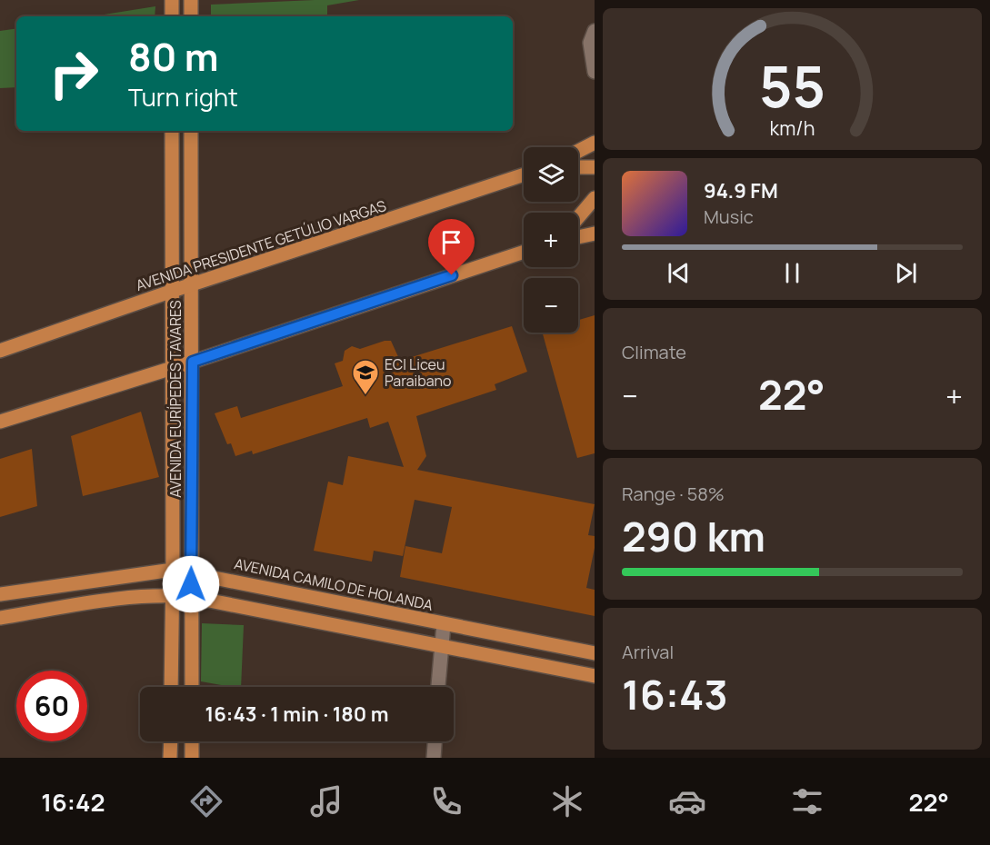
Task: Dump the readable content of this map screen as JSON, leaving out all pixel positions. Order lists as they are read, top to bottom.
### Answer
{
  "streets": {
    "main road": ["AVENIDA PRESIDENTE GETÚLIO VARGAS", "AVENIDA EURÍPEDES TAVARES", "AVENIDA CAMILO DE HOLANDA"]
  },
  "crossings": [
    ["AVENIDA PRESIDENTE GETÚLIO VARGAS", "AVENIDA EURÍPEDES TAVARES"],
    ["AVENIDA EURÍPEDES TAVARES", "AVENIDA CAMILO DE HOLANDA"]
  ],
  "places": {
    "school or university": ["ECI Liceu Paraibano"]
  },
  "page": {
    "turn": ["80 m", "Turn right"],
    "map_buttons": ["+", "−"],
    "song": ["94.9 FM", "Music"],
    "tile": [
      "Climate",
      ["Range · 58%", "290 km"],
      ["Arrival", "16:43"]
    ],
    "heat": ["−", "22°", "+"],
    "limit": "60",
    "trip": "16:43 · 1 min · 180 m",
    "tabs": ["16:42", "22°"],
    "gauge": ["55", "km/h"]
  }
}
